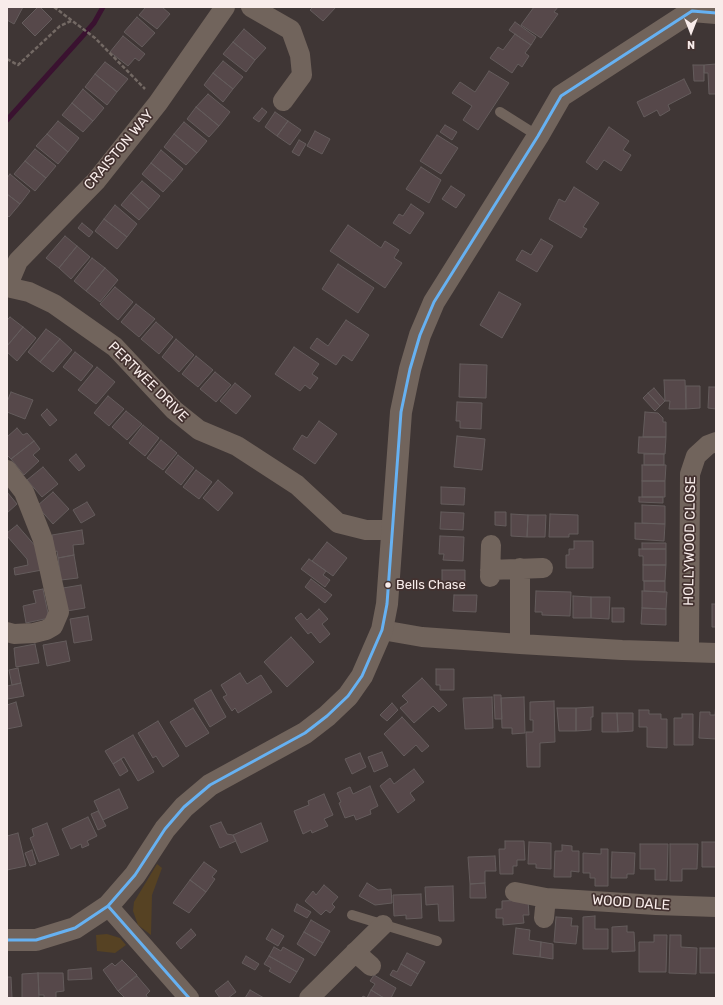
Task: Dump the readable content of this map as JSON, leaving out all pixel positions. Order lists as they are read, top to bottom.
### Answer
{
  "streets": {
    "street": [
      "CRAISTON WAY",
      "PERTWEE DRIVE",
      "HOLLYWOOD CLOSE",
      "WOOD DALE"
    ]
  },
  "crossings": [
    ["CRAISTON WAY", "PERTWEE DRIVE"]
  ],
  "places": ["Bells Chase"],
  "north": "bottom"
}
